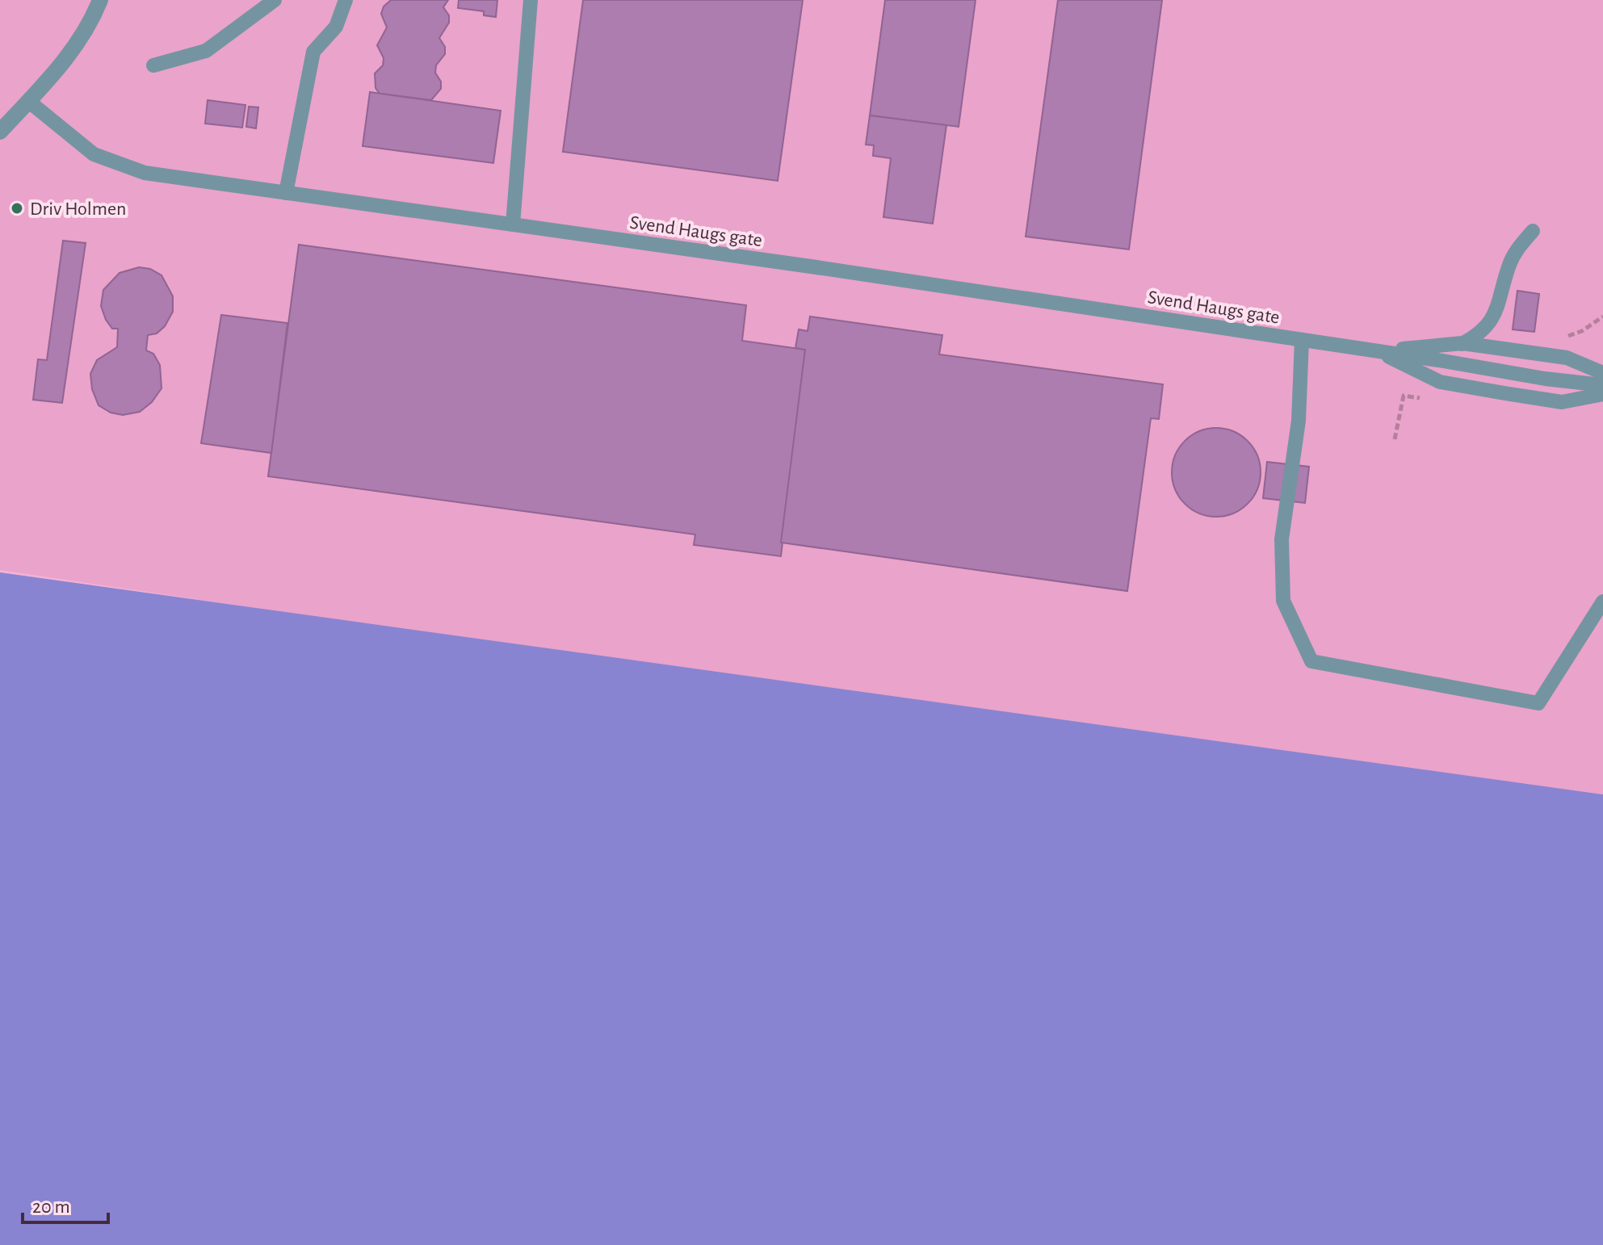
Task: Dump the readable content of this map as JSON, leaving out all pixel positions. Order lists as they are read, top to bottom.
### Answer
{
  "streets": {
    "lane": ["Svend Haugs gate"]
  },
  "places": ["Driv Holmen"],
  "scale_bar": "20 m"
}
